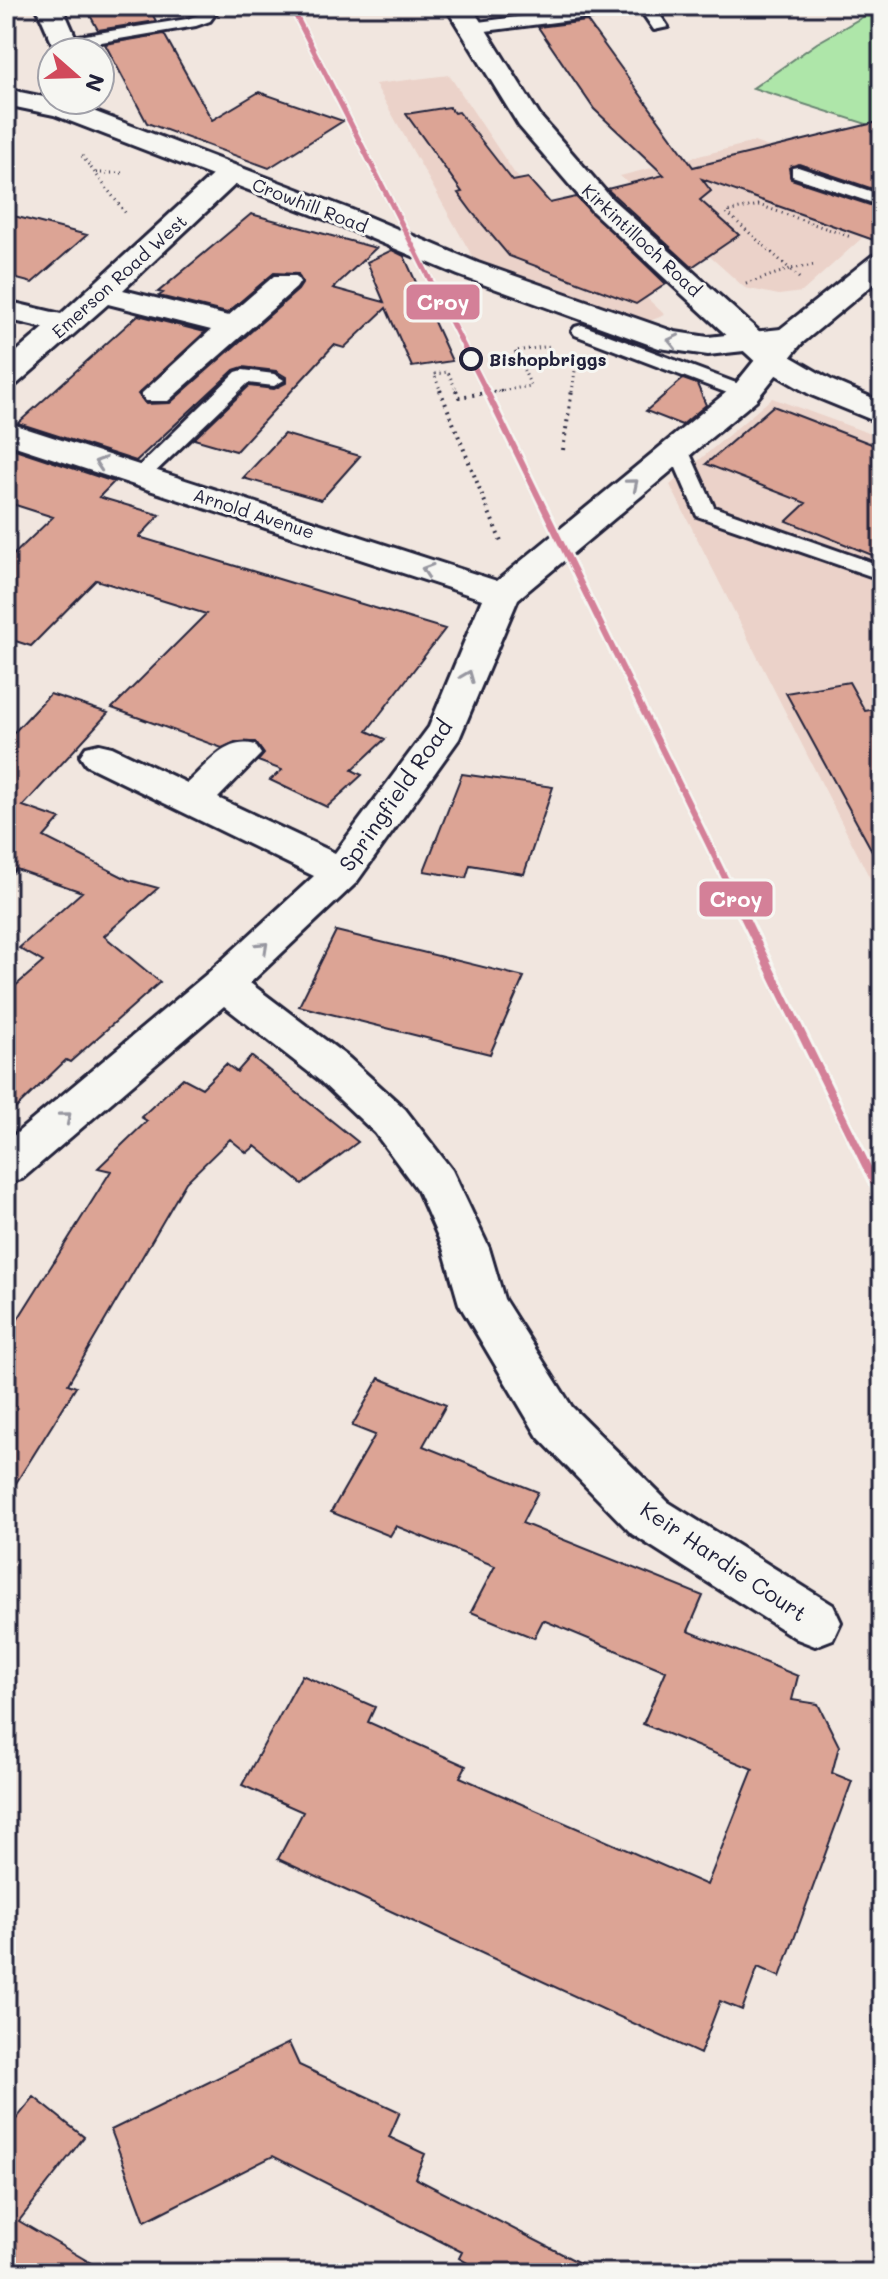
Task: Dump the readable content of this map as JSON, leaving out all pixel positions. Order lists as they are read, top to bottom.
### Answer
{
  "streets": {
    "street": [
      "Crowhill Road",
      "Kirkintilloch Road",
      "Emerson Road West",
      "Arnold Avenue",
      "Springfield Road",
      "Keir Hardie Court"
    ]
  },
  "crossings": [
    ["Crowhill Road", "Kirkintilloch Road"],
    ["Crowhill Road", "Emerson Road West"],
    ["Crowhill Road", "Springfield Road"],
    ["Kirkintilloch Road", "Springfield Road"],
    ["Arnold Avenue", "Springfield Road"],
    ["Springfield Road", "Keir Hardie Court"]
  ],
  "one_way": ["Crowhill Road", "Springfield Road"],
  "places": ["Bishopbriggs"],
  "lines": ["transit line Croy"],
  "north": "right"
}
